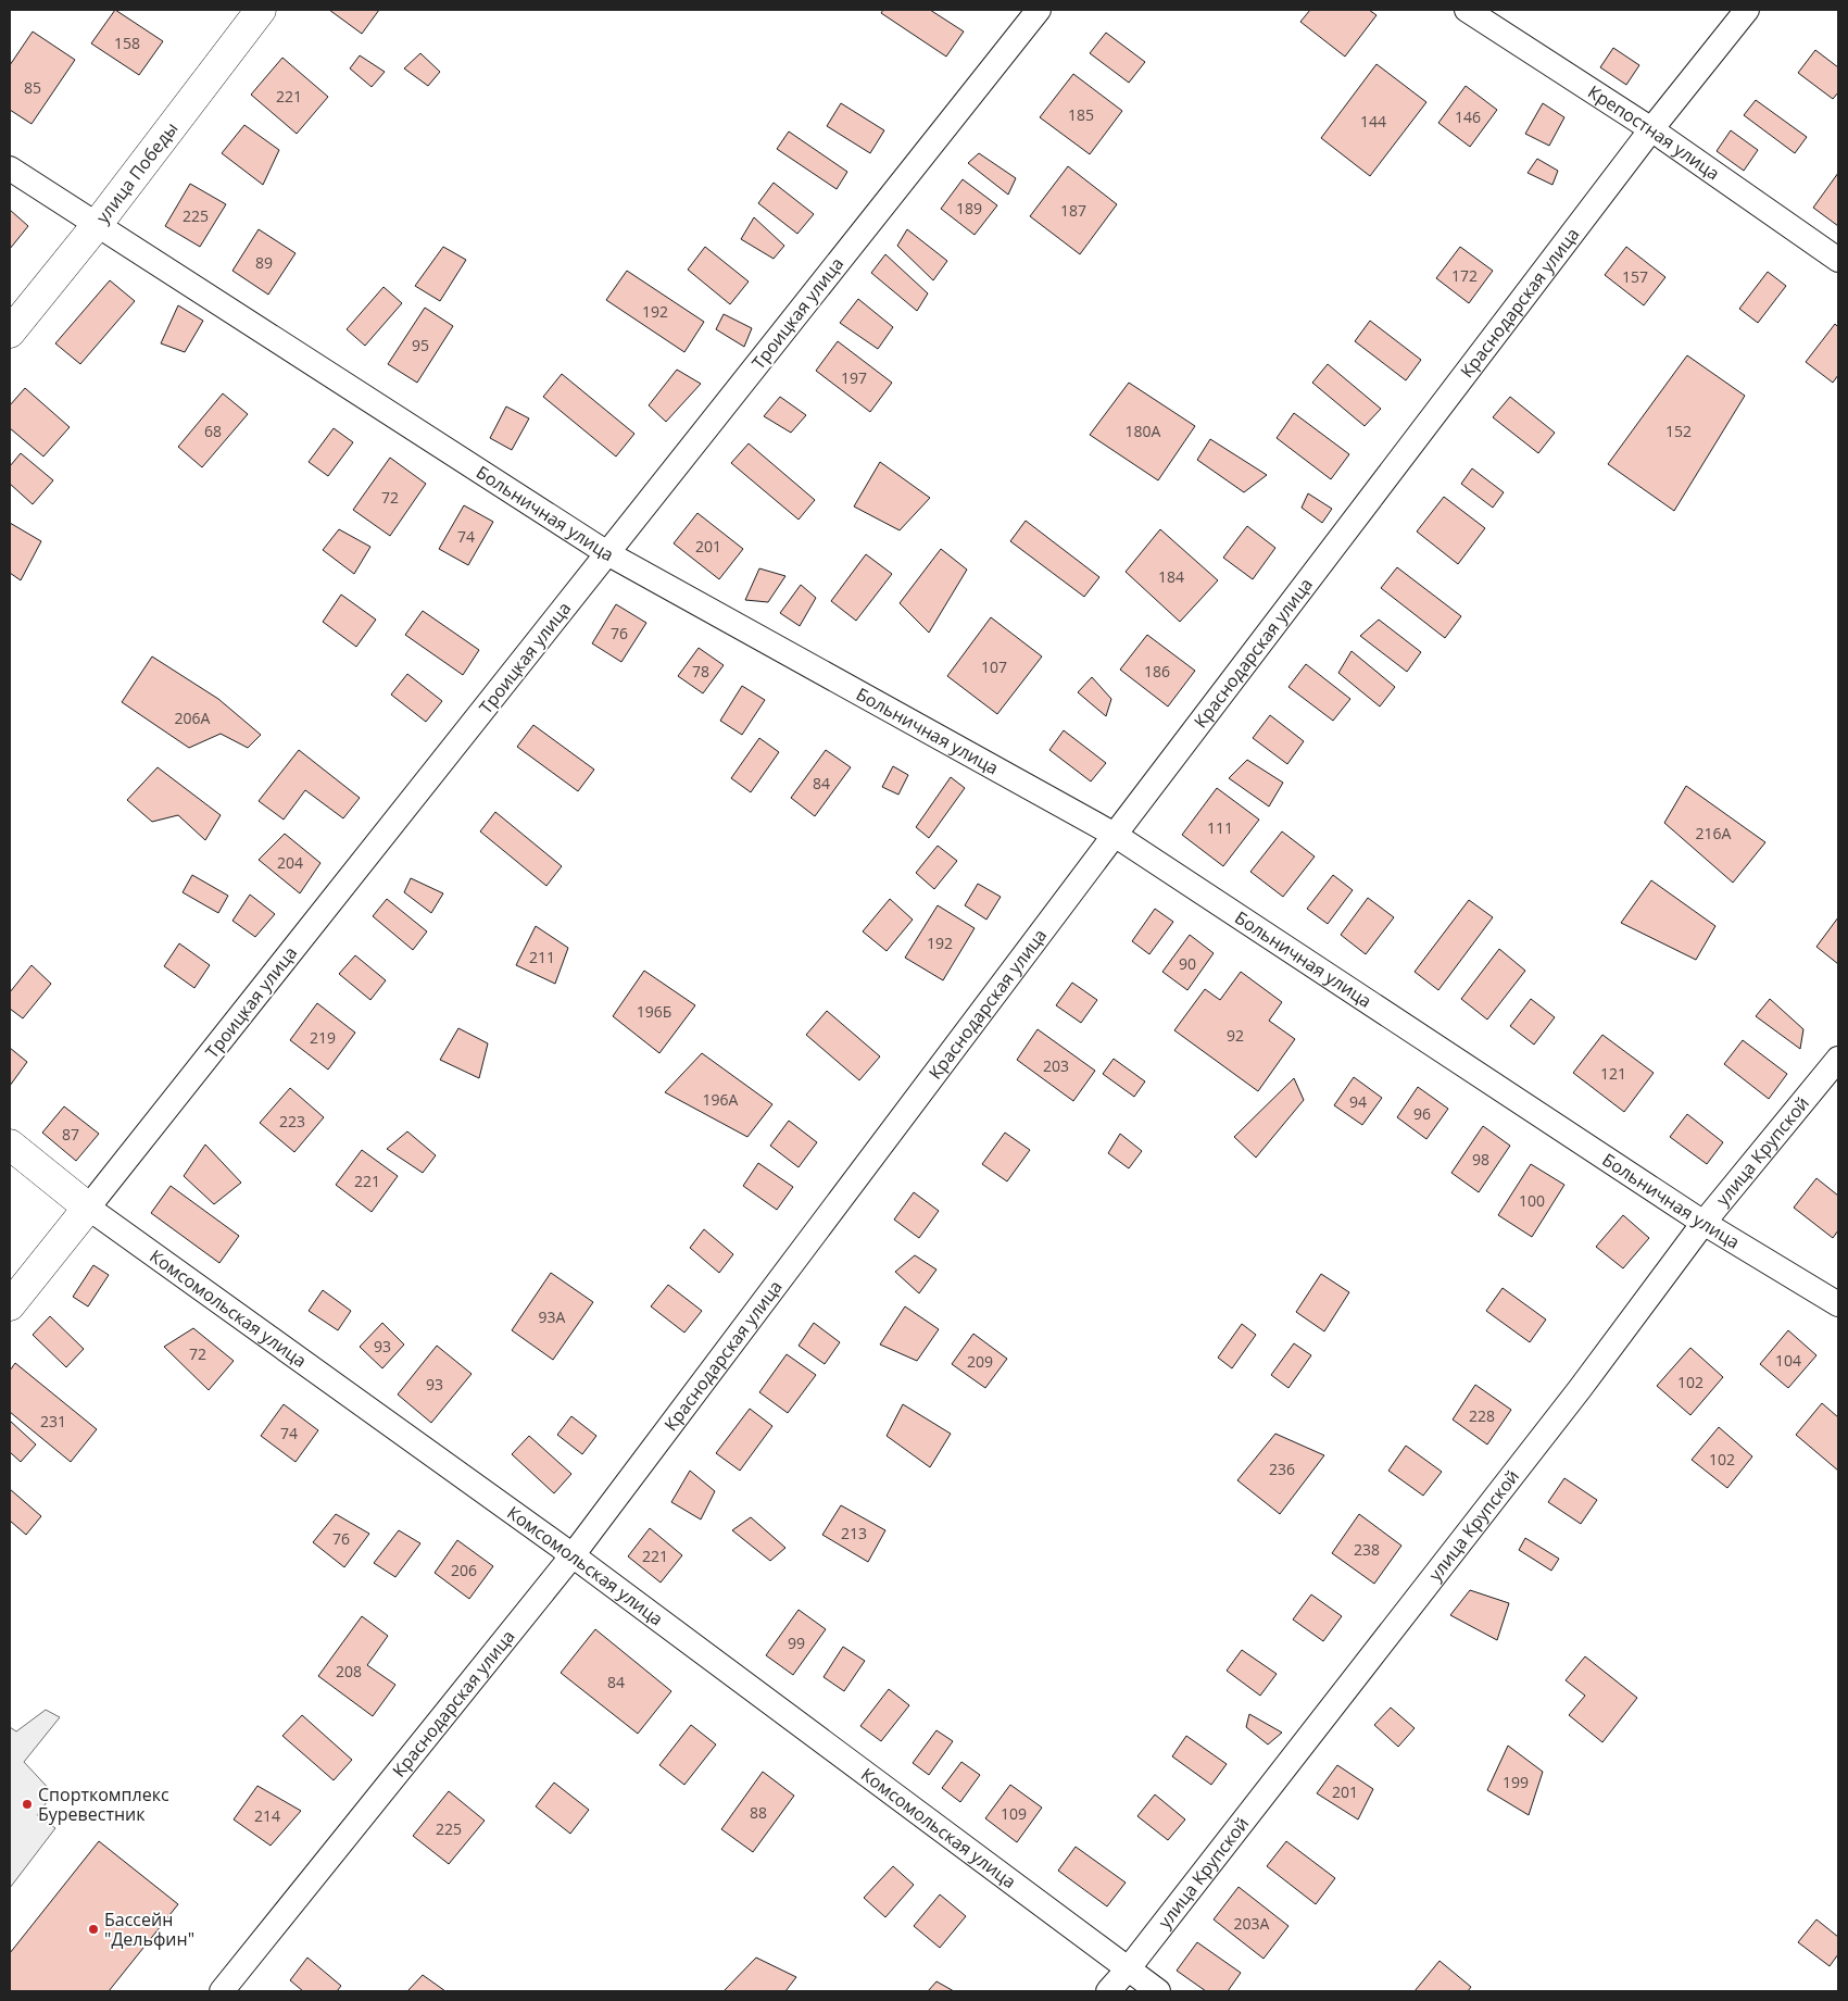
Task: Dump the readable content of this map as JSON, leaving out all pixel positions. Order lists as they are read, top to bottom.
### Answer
{
  "streets": {
    "street": [
      "Крепостная улица",
      "улица Победы",
      "Краснодарская улица",
      "Троицкая улица",
      "Больничная улица",
      "улица Крупской",
      "Комсомольская улица"
    ]
  },
  "crossings": [
    ["Крепостная улица", "Краснодарская улица"],
    ["улица Победы", "Больничная улица"],
    ["Краснодарская улица", "Больничная улица"],
    ["Краснодарская улица", "Комсомольская улица"],
    ["Троицкая улица", "Больничная улица"],
    ["Троицкая улица", "Комсомольская улица"],
    ["Больничная улица", "улица Крупской"],
    ["улица Крупской", "Комсомольская улица"]
  ],
  "places": ["Cпорткомплекс Буревестник", "Бассейн \"Дельфин\""],
  "house_numbers": [
    "158",
    "85",
    "221",
    "185",
    "146",
    "144",
    "189",
    "187",
    "225",
    "89",
    "172",
    "157",
    "192",
    "95",
    "197",
    "68",
    "180А",
    "152",
    "72",
    "74",
    "201",
    "184",
    "76",
    "107",
    "78",
    "186",
    "206А",
    "84",
    "111",
    "216А",
    "204",
    "192",
    "211",
    "90",
    "196Б",
    "92",
    "219",
    "203",
    "121",
    "196А",
    "94",
    "96",
    "223",
    "87",
    "98",
    "221",
    "100",
    "93А",
    "93",
    "72",
    "104",
    "209",
    "102",
    "93",
    "228",
    "231",
    "74",
    "102",
    "236",
    "213",
    "76",
    "238",
    "221",
    "206",
    "99",
    "208",
    "84",
    "199",
    "201",
    "88",
    "109",
    "214",
    "225",
    "203А"
  ]
}
